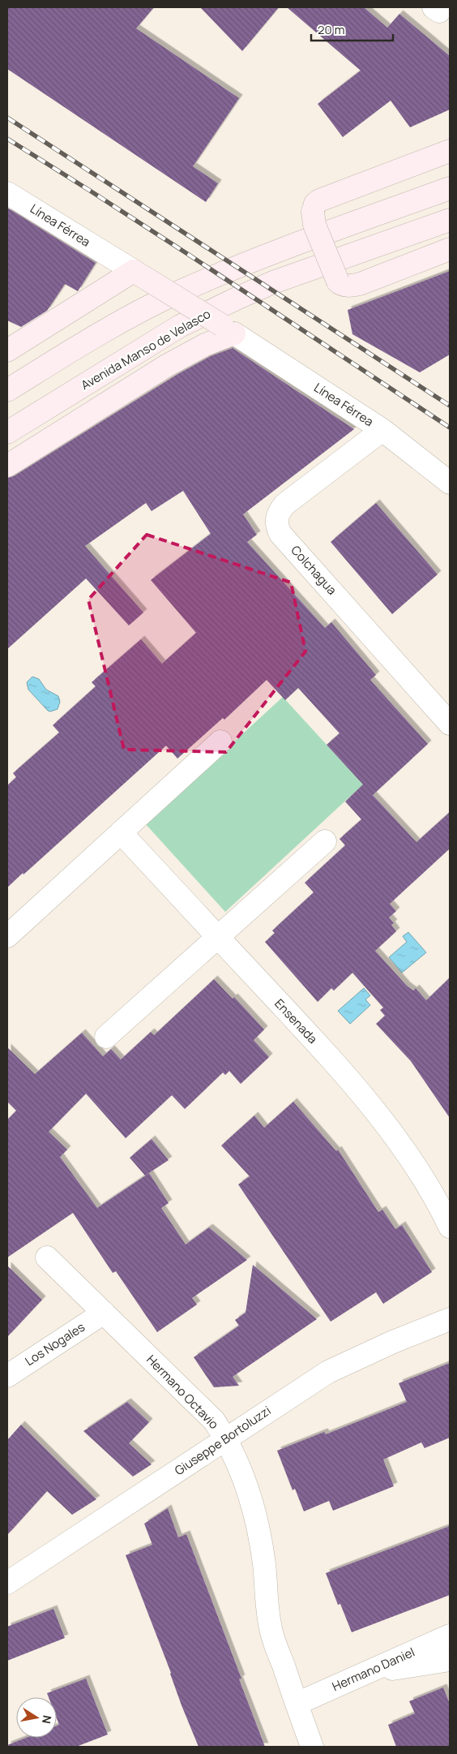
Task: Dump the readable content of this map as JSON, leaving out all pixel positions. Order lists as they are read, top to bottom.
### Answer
{
  "streets": {
    "main road": ["Avenida Manso de Velasco"],
    "street": [
      "Línea Férrea",
      "Colchagua",
      "Ensenada",
      "Los Nogales",
      "Hermano Octavio",
      "Giuseppe Bortoluzzi",
      "Hermano Daniel"
    ]
  },
  "crossings": [
    ["Línea Férrea", "Colchagua"],
    ["Los Nogales", "Hermano Octavio"],
    ["Hermano Octavio", "Giuseppe Bortoluzzi"],
    ["Hermano Octavio", "Hermano Daniel"]
  ],
  "scale_bar": "20 m",
  "north": "right"
}
